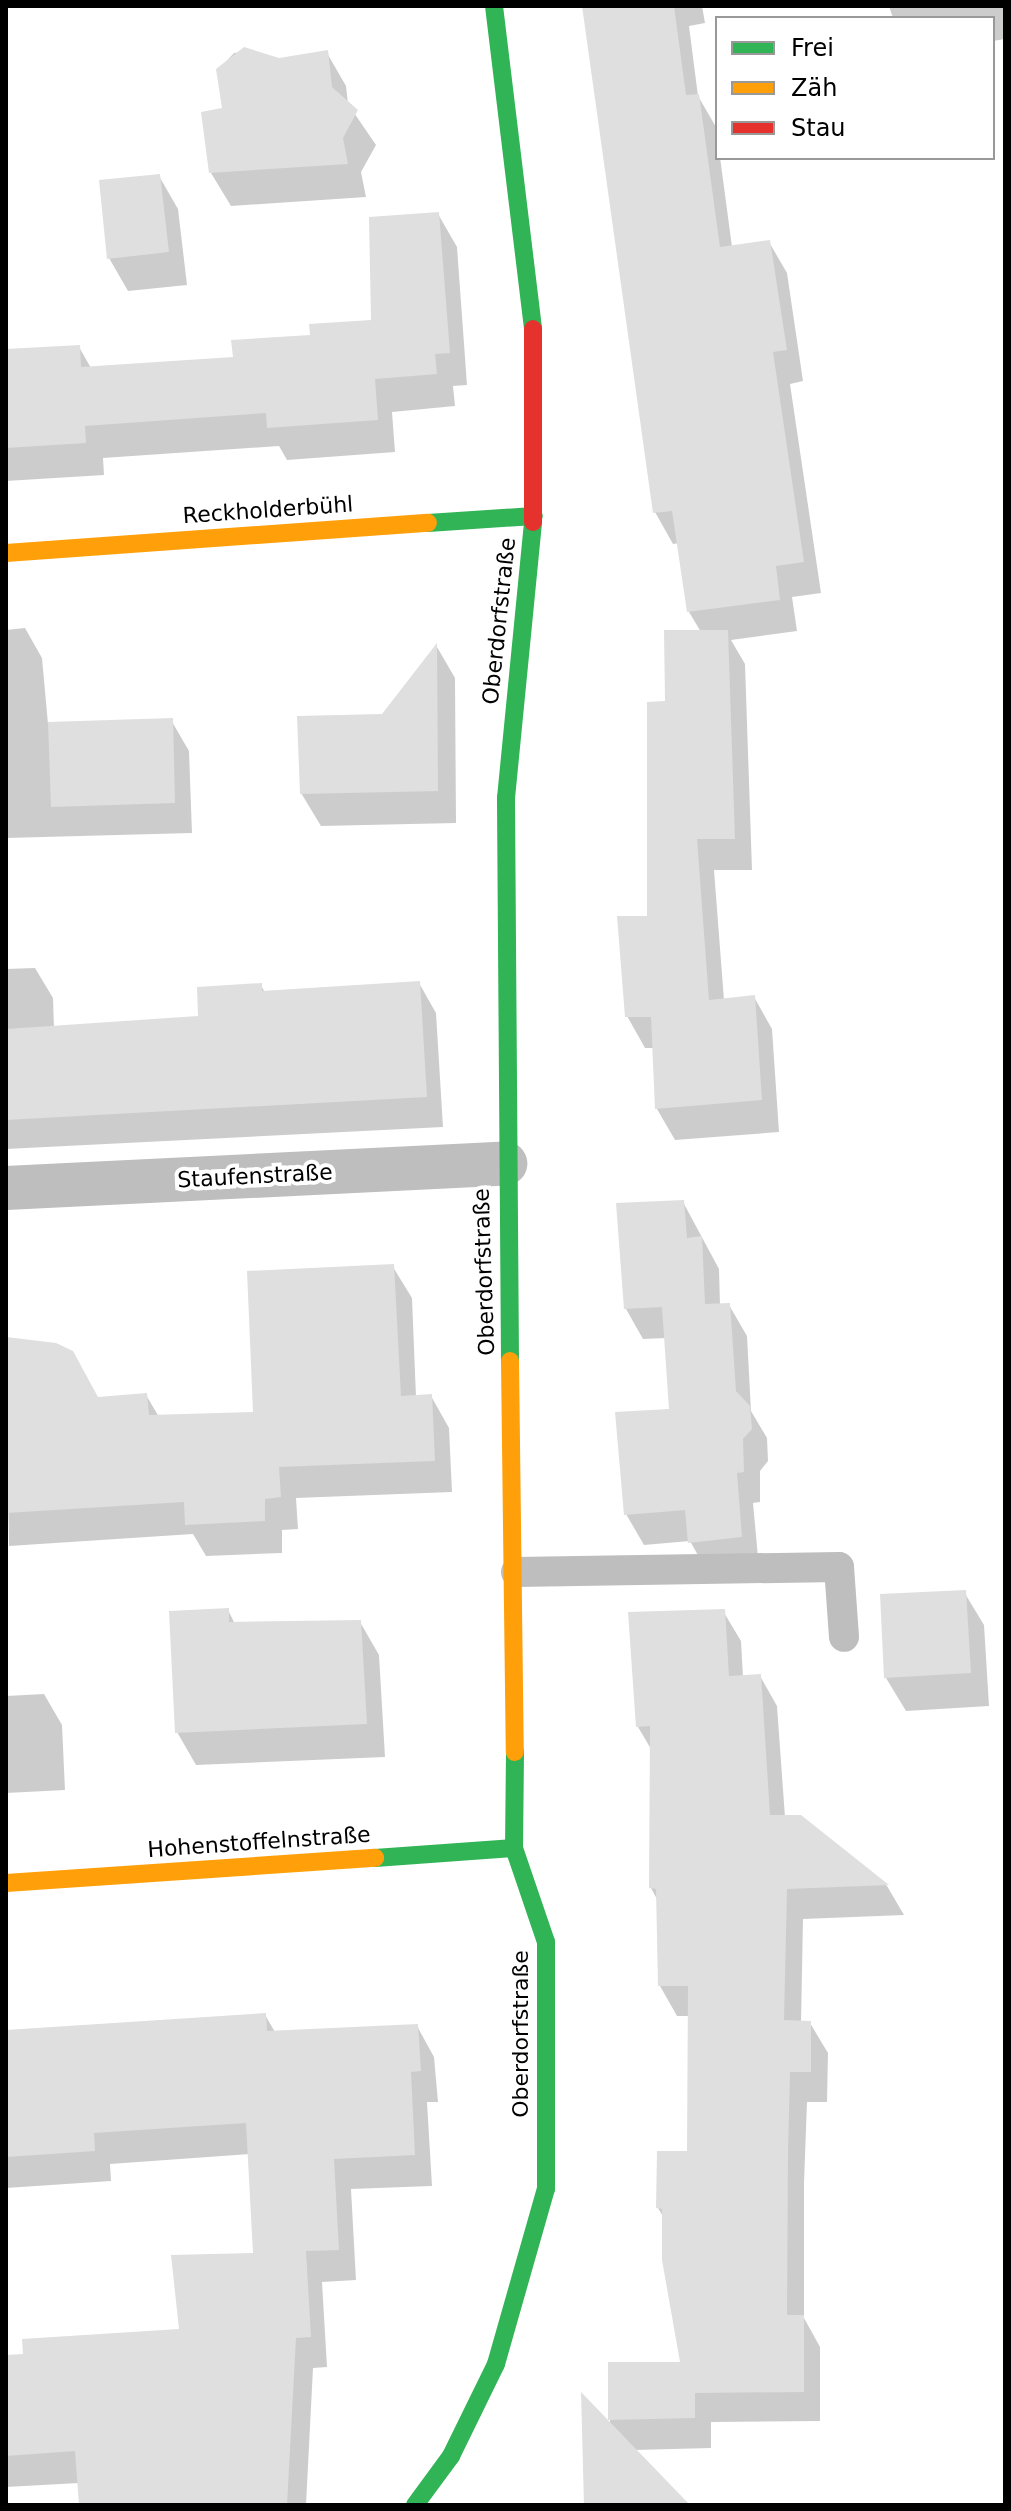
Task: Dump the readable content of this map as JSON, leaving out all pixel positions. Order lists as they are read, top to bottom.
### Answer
{
  "streets": {
    "street": [
      "Reckholderbühl",
      "Oberdorfstraße",
      "Staufenstraße",
      "Hohenstoffelnstraße"
    ]
  },
  "crossings": [
    ["Reckholderbühl", "Oberdorfstraße"],
    ["Oberdorfstraße", "Staufenstraße"],
    ["Oberdorfstraße", "Hohenstoffelnstraße"]
  ],
  "legend": ["Frei", "Zäh", "Stau"]
}
